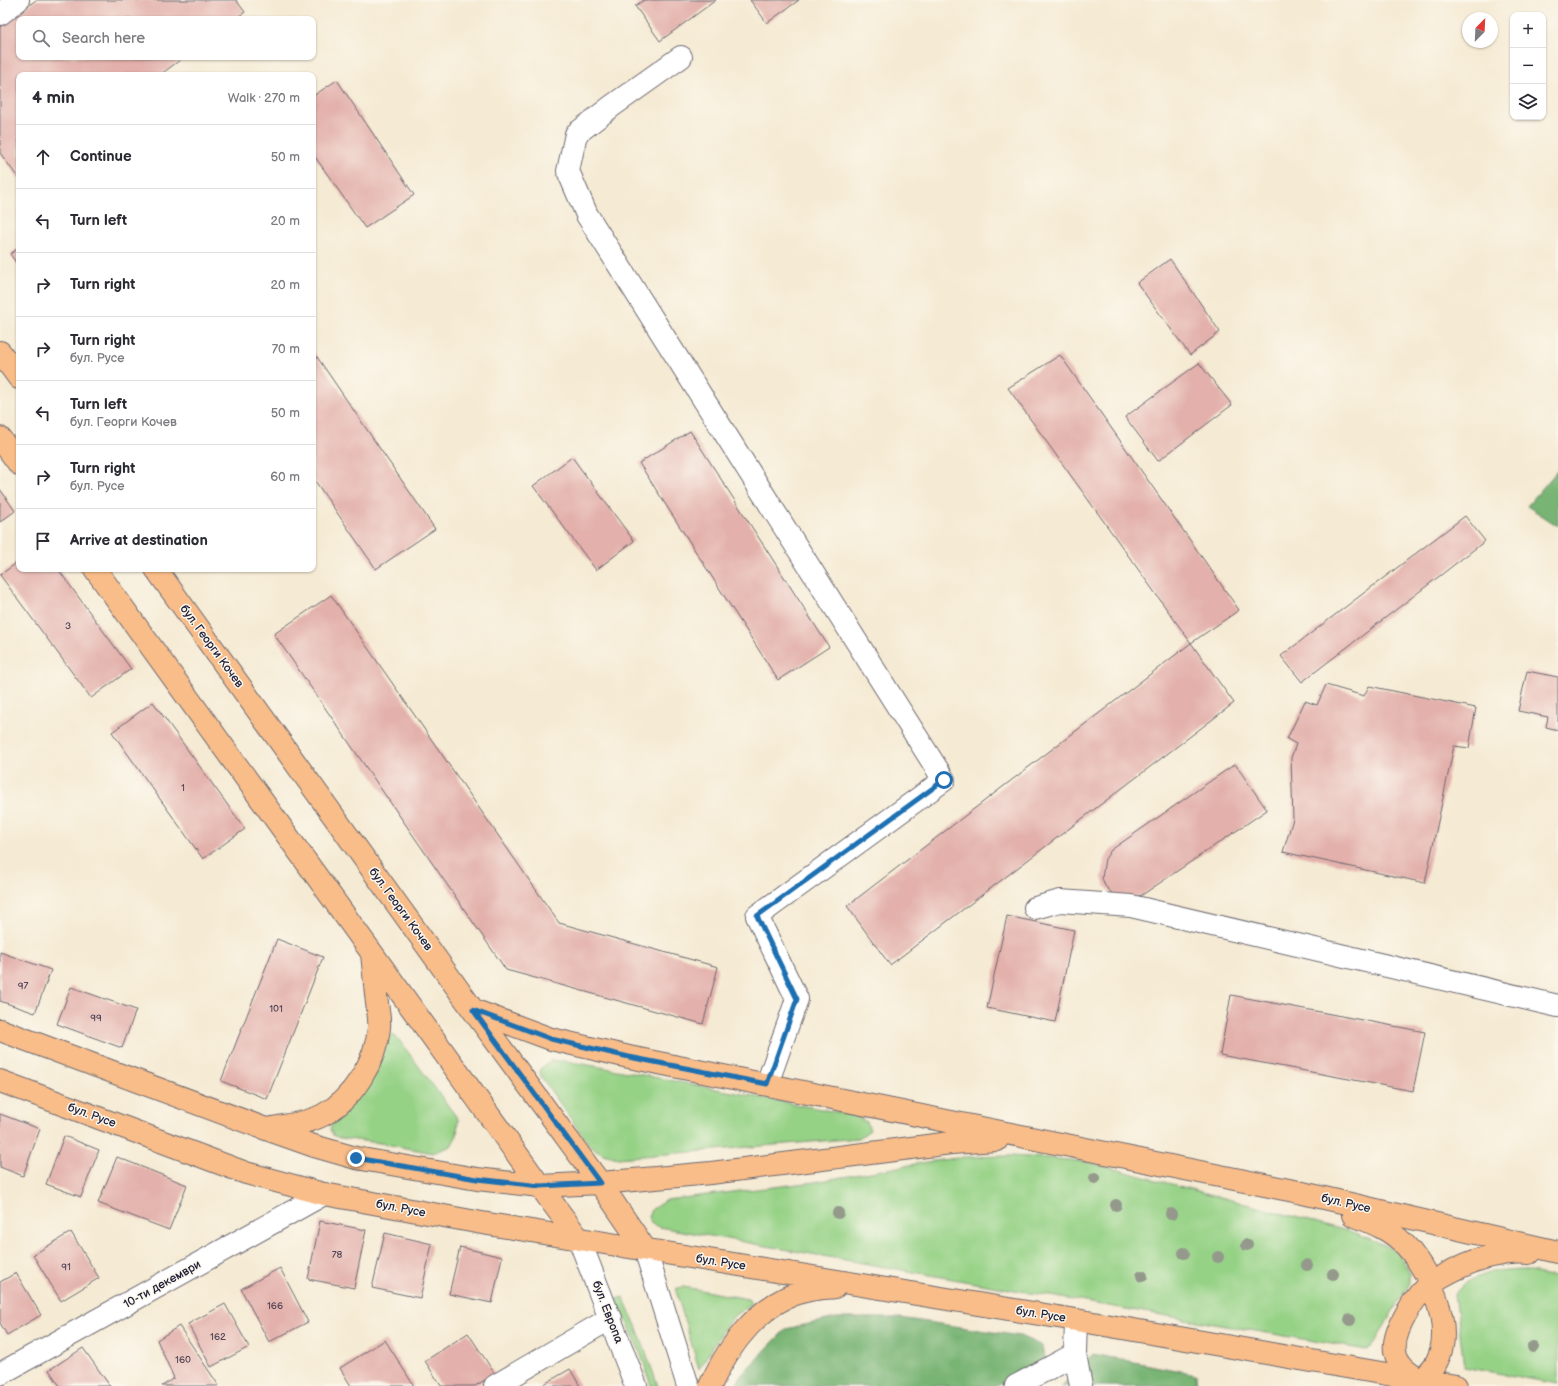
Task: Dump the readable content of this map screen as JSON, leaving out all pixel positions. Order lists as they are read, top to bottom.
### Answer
{
  "streets": {
    "main road": ["бул. Георги Кочев", "бул. Русе"],
    "street": ["10-ти декември", "бул. Европа"]
  },
  "crossings": [
    ["бул. Георги Кочев", "бул. Русе"],
    ["бул. Русе", "10-ти декември"],
    ["бул. Русе", "бул. Европа"]
  ],
  "house_numbers": [
    "3",
    "1",
    "97",
    "101",
    "99",
    "78",
    "91",
    "166",
    "162",
    "160"
  ],
  "north": "top right",
  "page": {
    "map_buttons": ["+", "−"],
    "search": "Search here",
    "heading": ["4 min", "Walk · 270 m"],
    "list": [
      ["Continue", "50 m"],
      ["Turn left", "20 m"],
      ["Turn right", "20 m"],
      ["Turn right", "бул. Русе", "70 m"],
      ["Turn left", "бул. Георги Кочев", "50 m"],
      ["Turn right", "бул. Русе", "60 m"],
      "Arrive at destination"
    ]
  }
}
